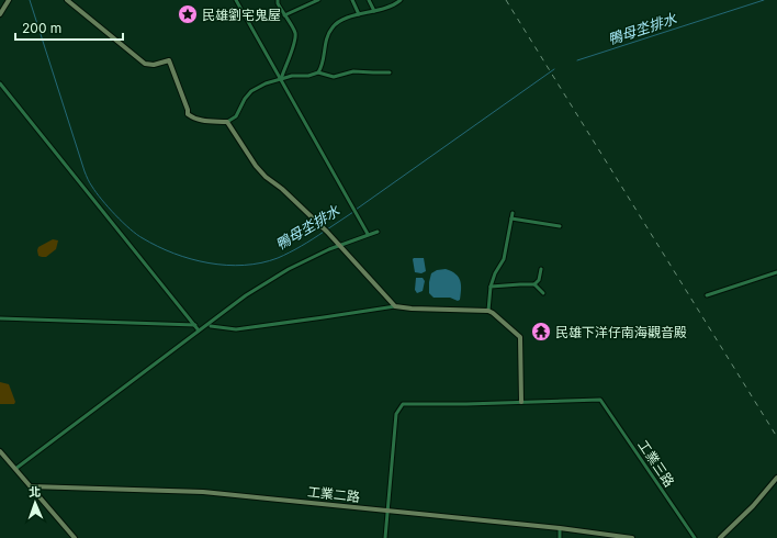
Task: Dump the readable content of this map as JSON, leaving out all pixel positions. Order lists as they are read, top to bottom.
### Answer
{
  "streets": {
    "street": ["工業三路", "工業二路"]
  },
  "water": ["鴨母坔排水"],
  "places": {
    "place": ["民雄劉宅鬼屋"],
    "temple": ["民雄下洋仔南海觀音殿"]
  },
  "scale_bar": "200 m",
  "north": "top"
}
